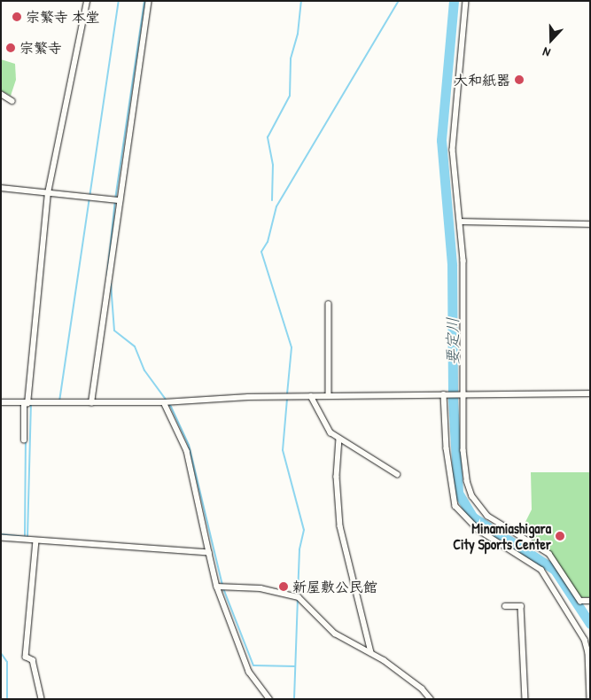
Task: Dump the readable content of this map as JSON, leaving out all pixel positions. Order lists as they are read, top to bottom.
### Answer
{
  "water": ["要定川"],
  "places": [
    "宗繁寺 本堂",
    "宗繁寺",
    "大和紙器",
    "Minamiashigara City Sports Center",
    "新屋敷公民館"
  ],
  "north": "bottom"
}
